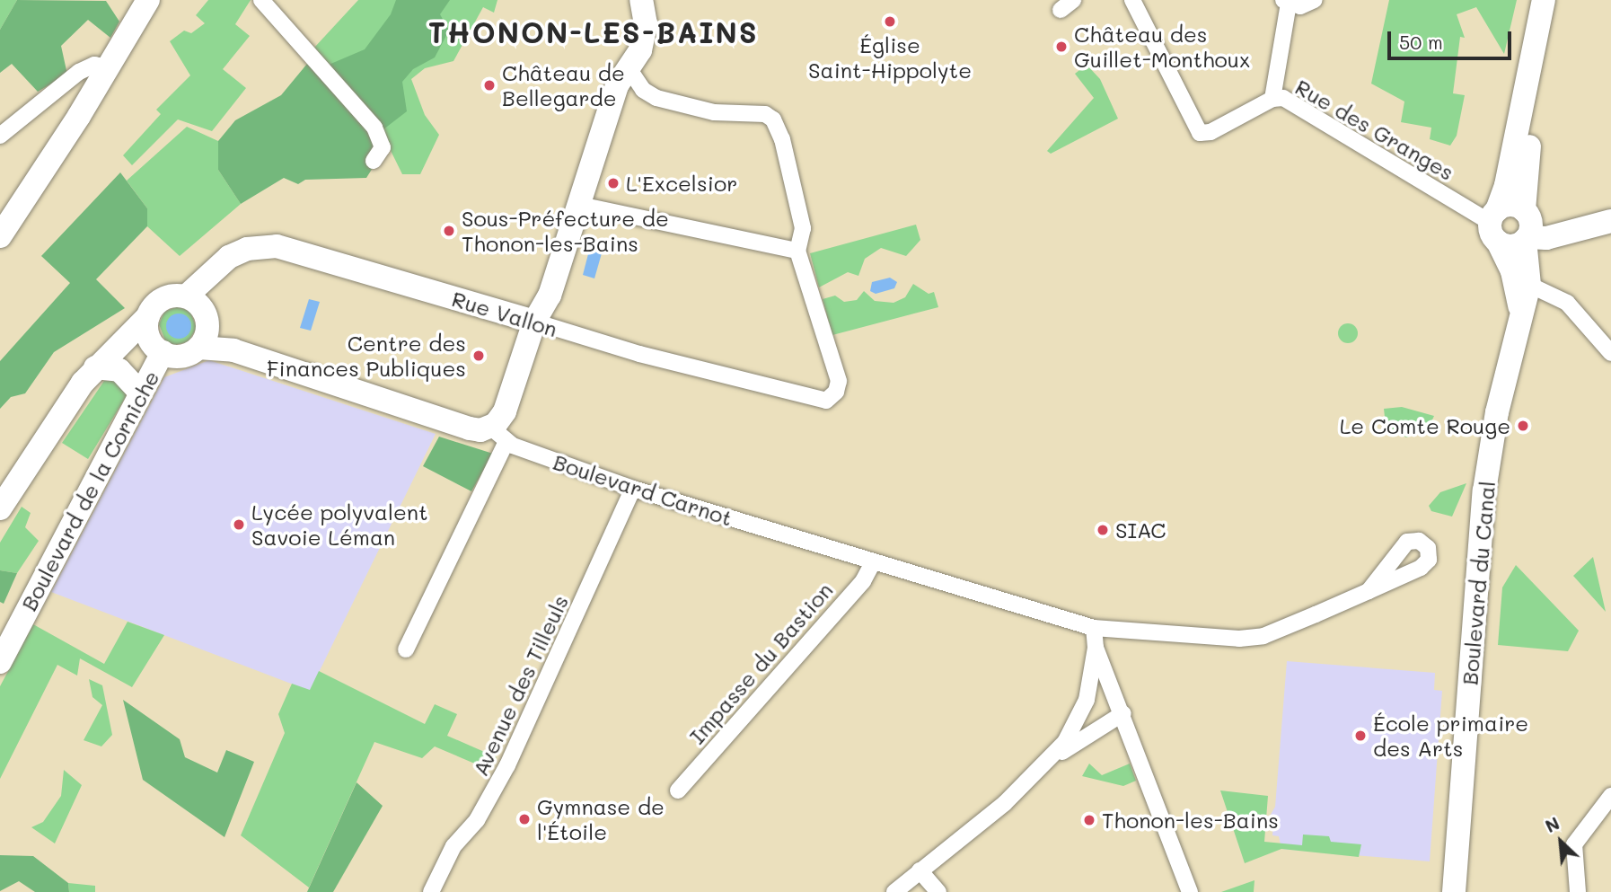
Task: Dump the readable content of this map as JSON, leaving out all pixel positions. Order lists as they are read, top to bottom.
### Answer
{
  "streets": {
    "street": [
      "Rue des Granges",
      "Rue Vallon",
      "Boulevard Carnot",
      "Boulevard de la Corniche",
      "Boulevard du Canal",
      "Impasse du Bastion",
      "Avenue des Tilleuls"
    ]
  },
  "crossings": [
    ["Rue des Granges", "Boulevard du Canal"],
    ["Rue Vallon", "Boulevard Carnot"],
    ["Rue Vallon", "Boulevard de la Corniche"],
    ["Boulevard Carnot", "Boulevard de la Corniche"],
    ["Boulevard Carnot", "Impasse du Bastion"],
    ["Boulevard Carnot", "Avenue des Tilleuls"]
  ],
  "districts": ["THONON-LES-BAINS"],
  "places": [
    "Église Saint-Hippolyte",
    "Château des Guillet-Monthoux",
    "Château de Bellegarde",
    "L'Excelsior",
    "Sous-Préfecture de Thonon-les-Bains",
    "Centre des Finances Publiques",
    "Le Comte Rouge",
    "Lycée polyvalent Savoie Léman",
    "SIAC",
    "École primaire des Arts",
    "Gymnase de l'Étoile",
    "Thonon-les-Bains"
  ],
  "scale_bar": "50 m",
  "north": "top left"
}
